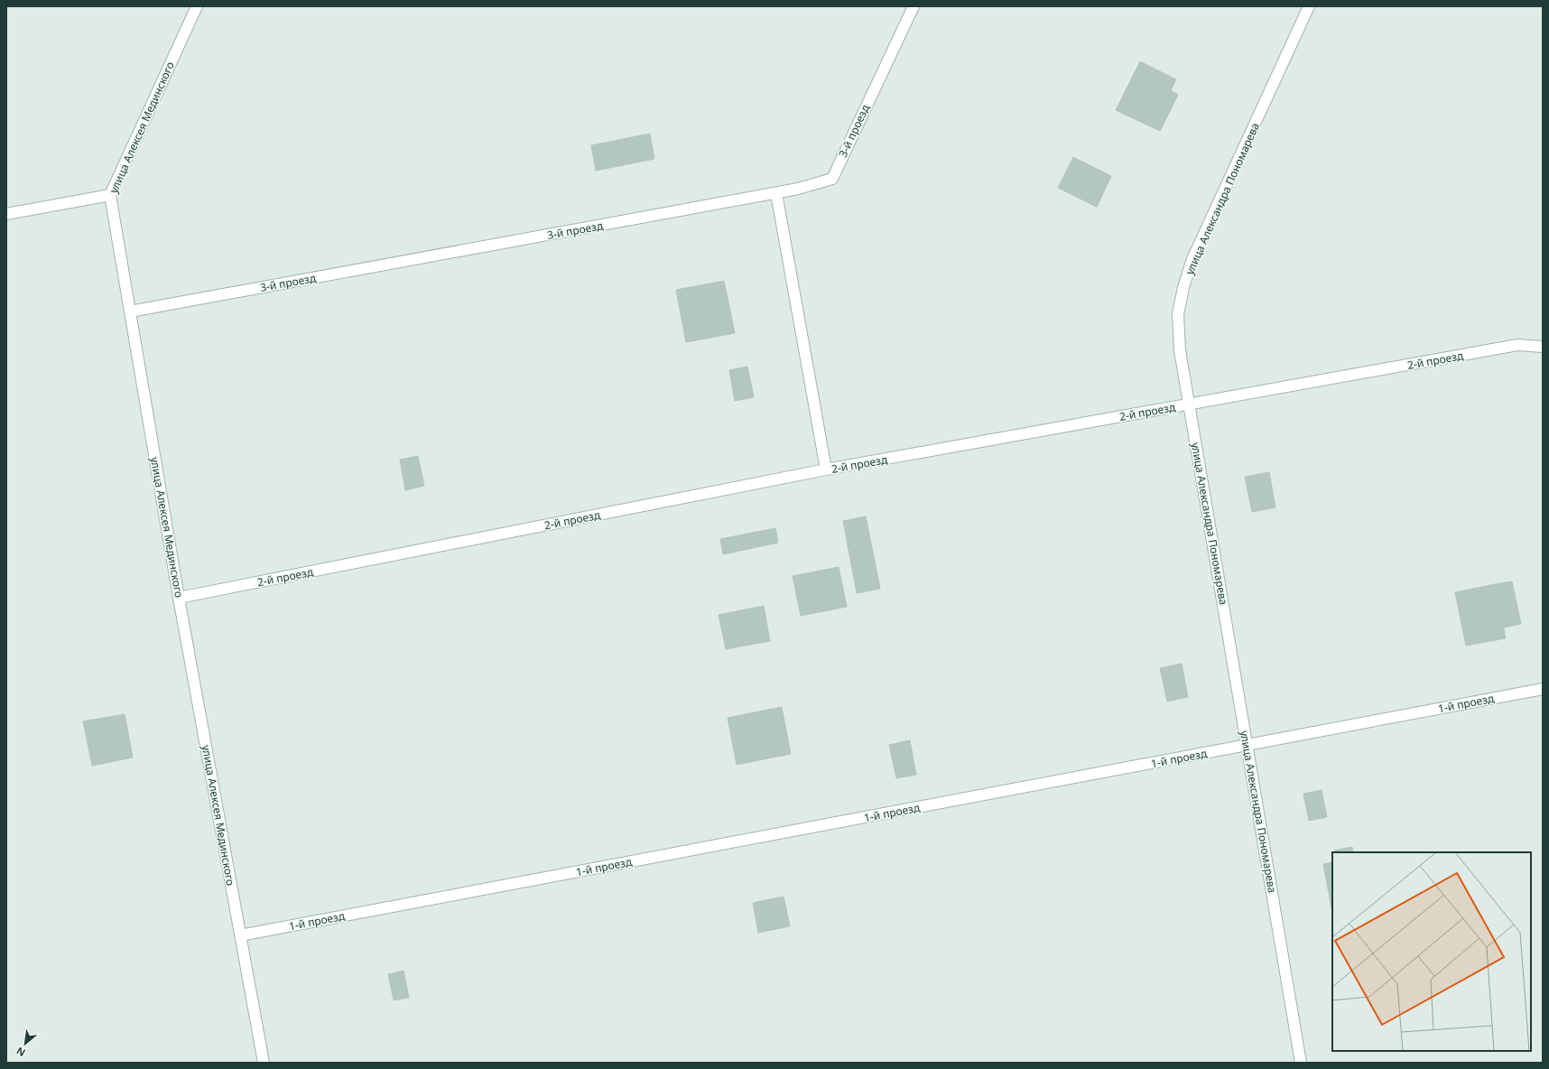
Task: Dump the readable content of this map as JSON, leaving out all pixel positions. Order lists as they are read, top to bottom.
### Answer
{
  "streets": {
    "street": [
      "улица Алексея Мединского",
      "3-й проезд",
      "улица Александра Пономарева",
      "2-й проезд",
      "1-й проезд"
    ]
  },
  "crossings": [
    ["улица Алексея Мединского", "3-й проезд"],
    ["улица Алексея Мединского", "2-й проезд"],
    ["улица Алексея Мединского", "1-й проезд"],
    ["улица Александра Пономарева", "2-й проезд"],
    ["улица Александра Пономарева", "1-й проезд"]
  ],
  "north": "bottom left"
}
